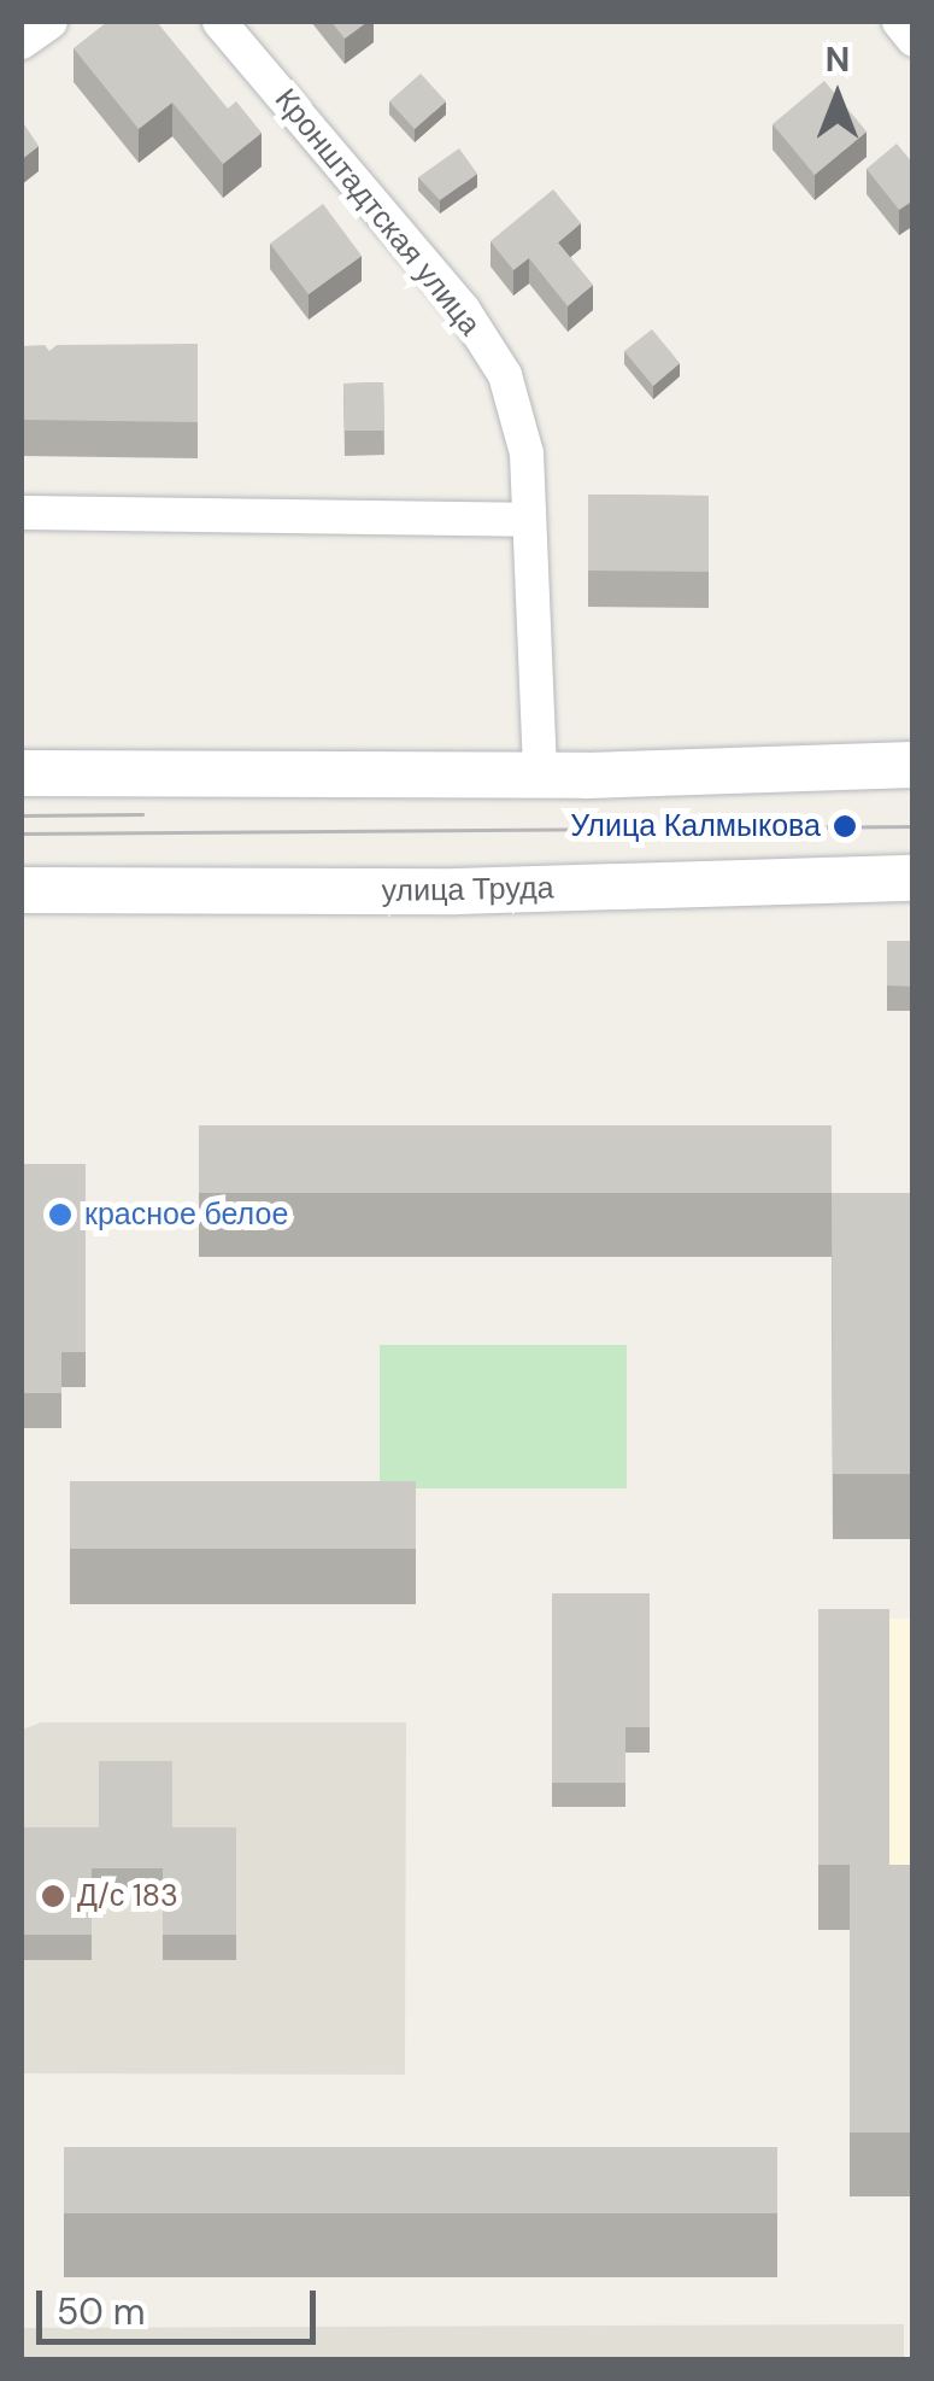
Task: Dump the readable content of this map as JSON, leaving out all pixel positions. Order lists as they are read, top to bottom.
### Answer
{
  "streets": {
    "main road": ["улица Труда"],
    "street": ["Кронштадтская улица"]
  },
  "places": ["Улица Калмыкова", "красное белое", "Д/с 183"],
  "scale_bar": "50 m",
  "north": "top"
}
